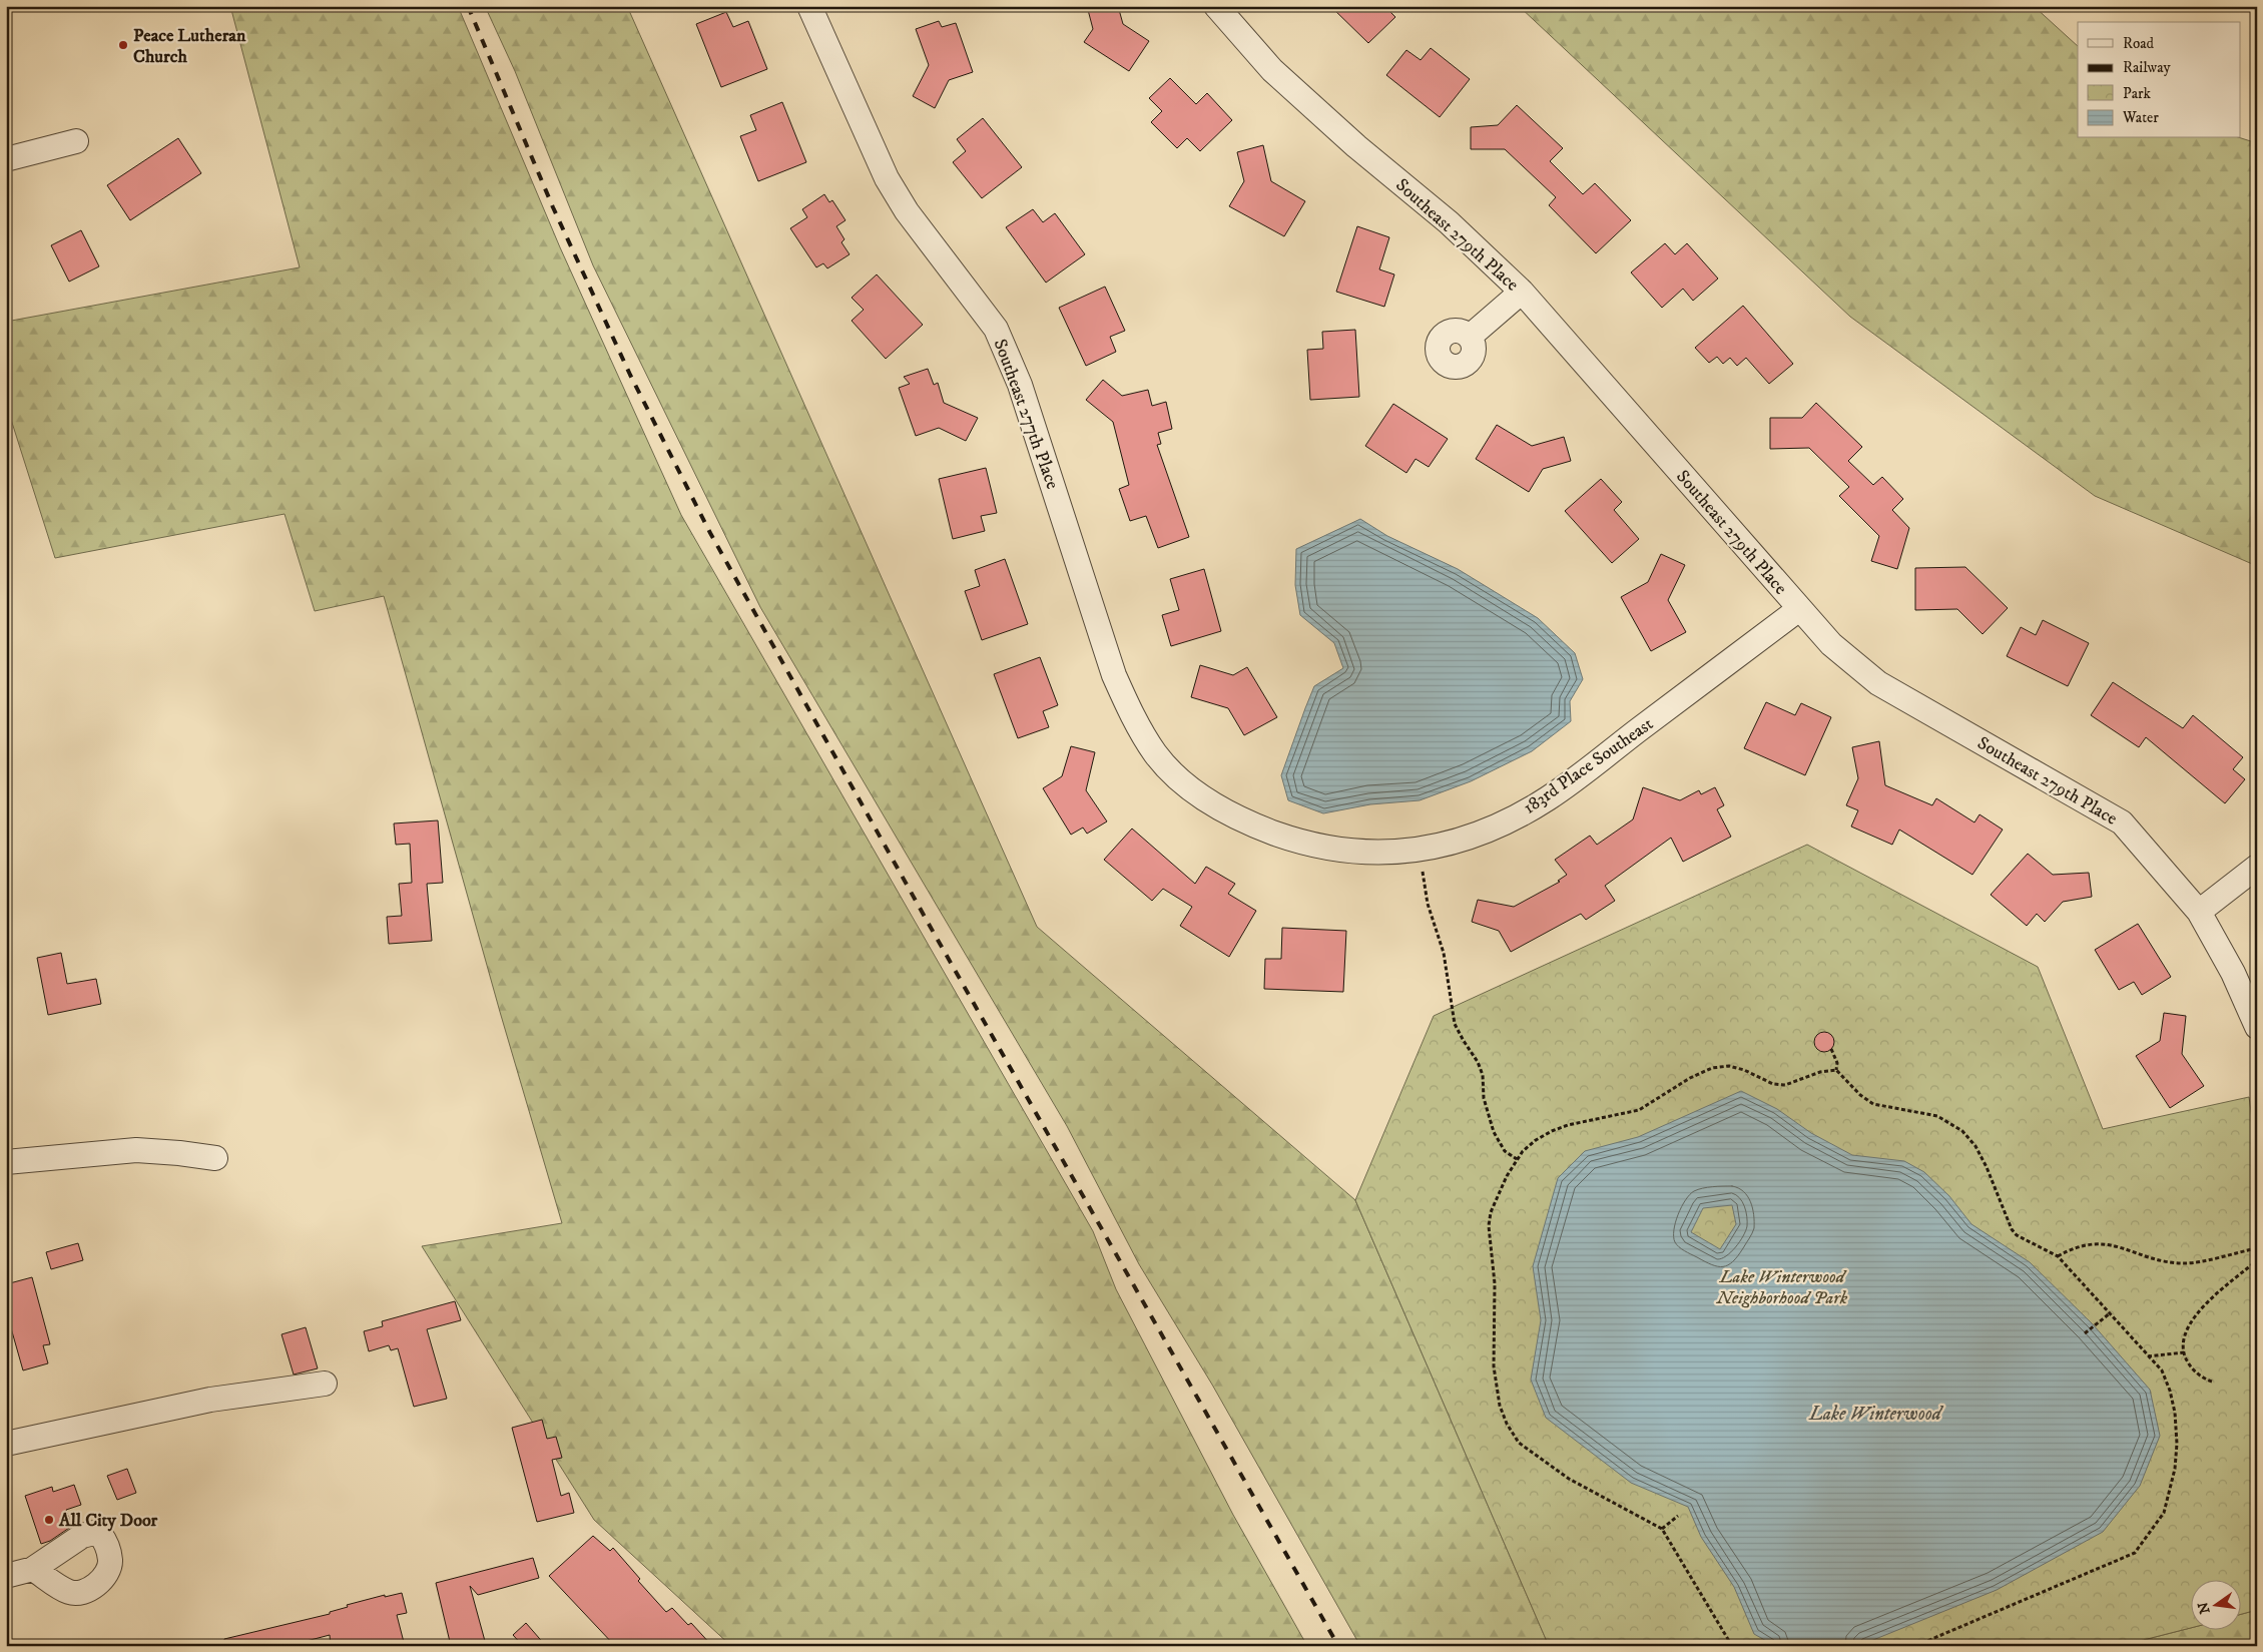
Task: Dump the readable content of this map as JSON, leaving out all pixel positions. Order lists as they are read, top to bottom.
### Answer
{
  "streets": {
    "street": ["Southeast 279th Place", "Southeast 277th Place", "183rd Place Southeast"]
  },
  "crossings": [
    ["Southeast 279th Place", "183rd Place Southeast"],
    ["Southeast 277th Place", "183rd Place Southeast"]
  ],
  "water": ["Lake Winterwood"],
  "parks": ["Lake Winterwood Neighborhood Park"],
  "places": ["Peace Lutheran Church", "All City Door"],
  "legend": [
    "Road",
    "Railway",
    "Park",
    "Water"
  ],
  "north": "left"
}
